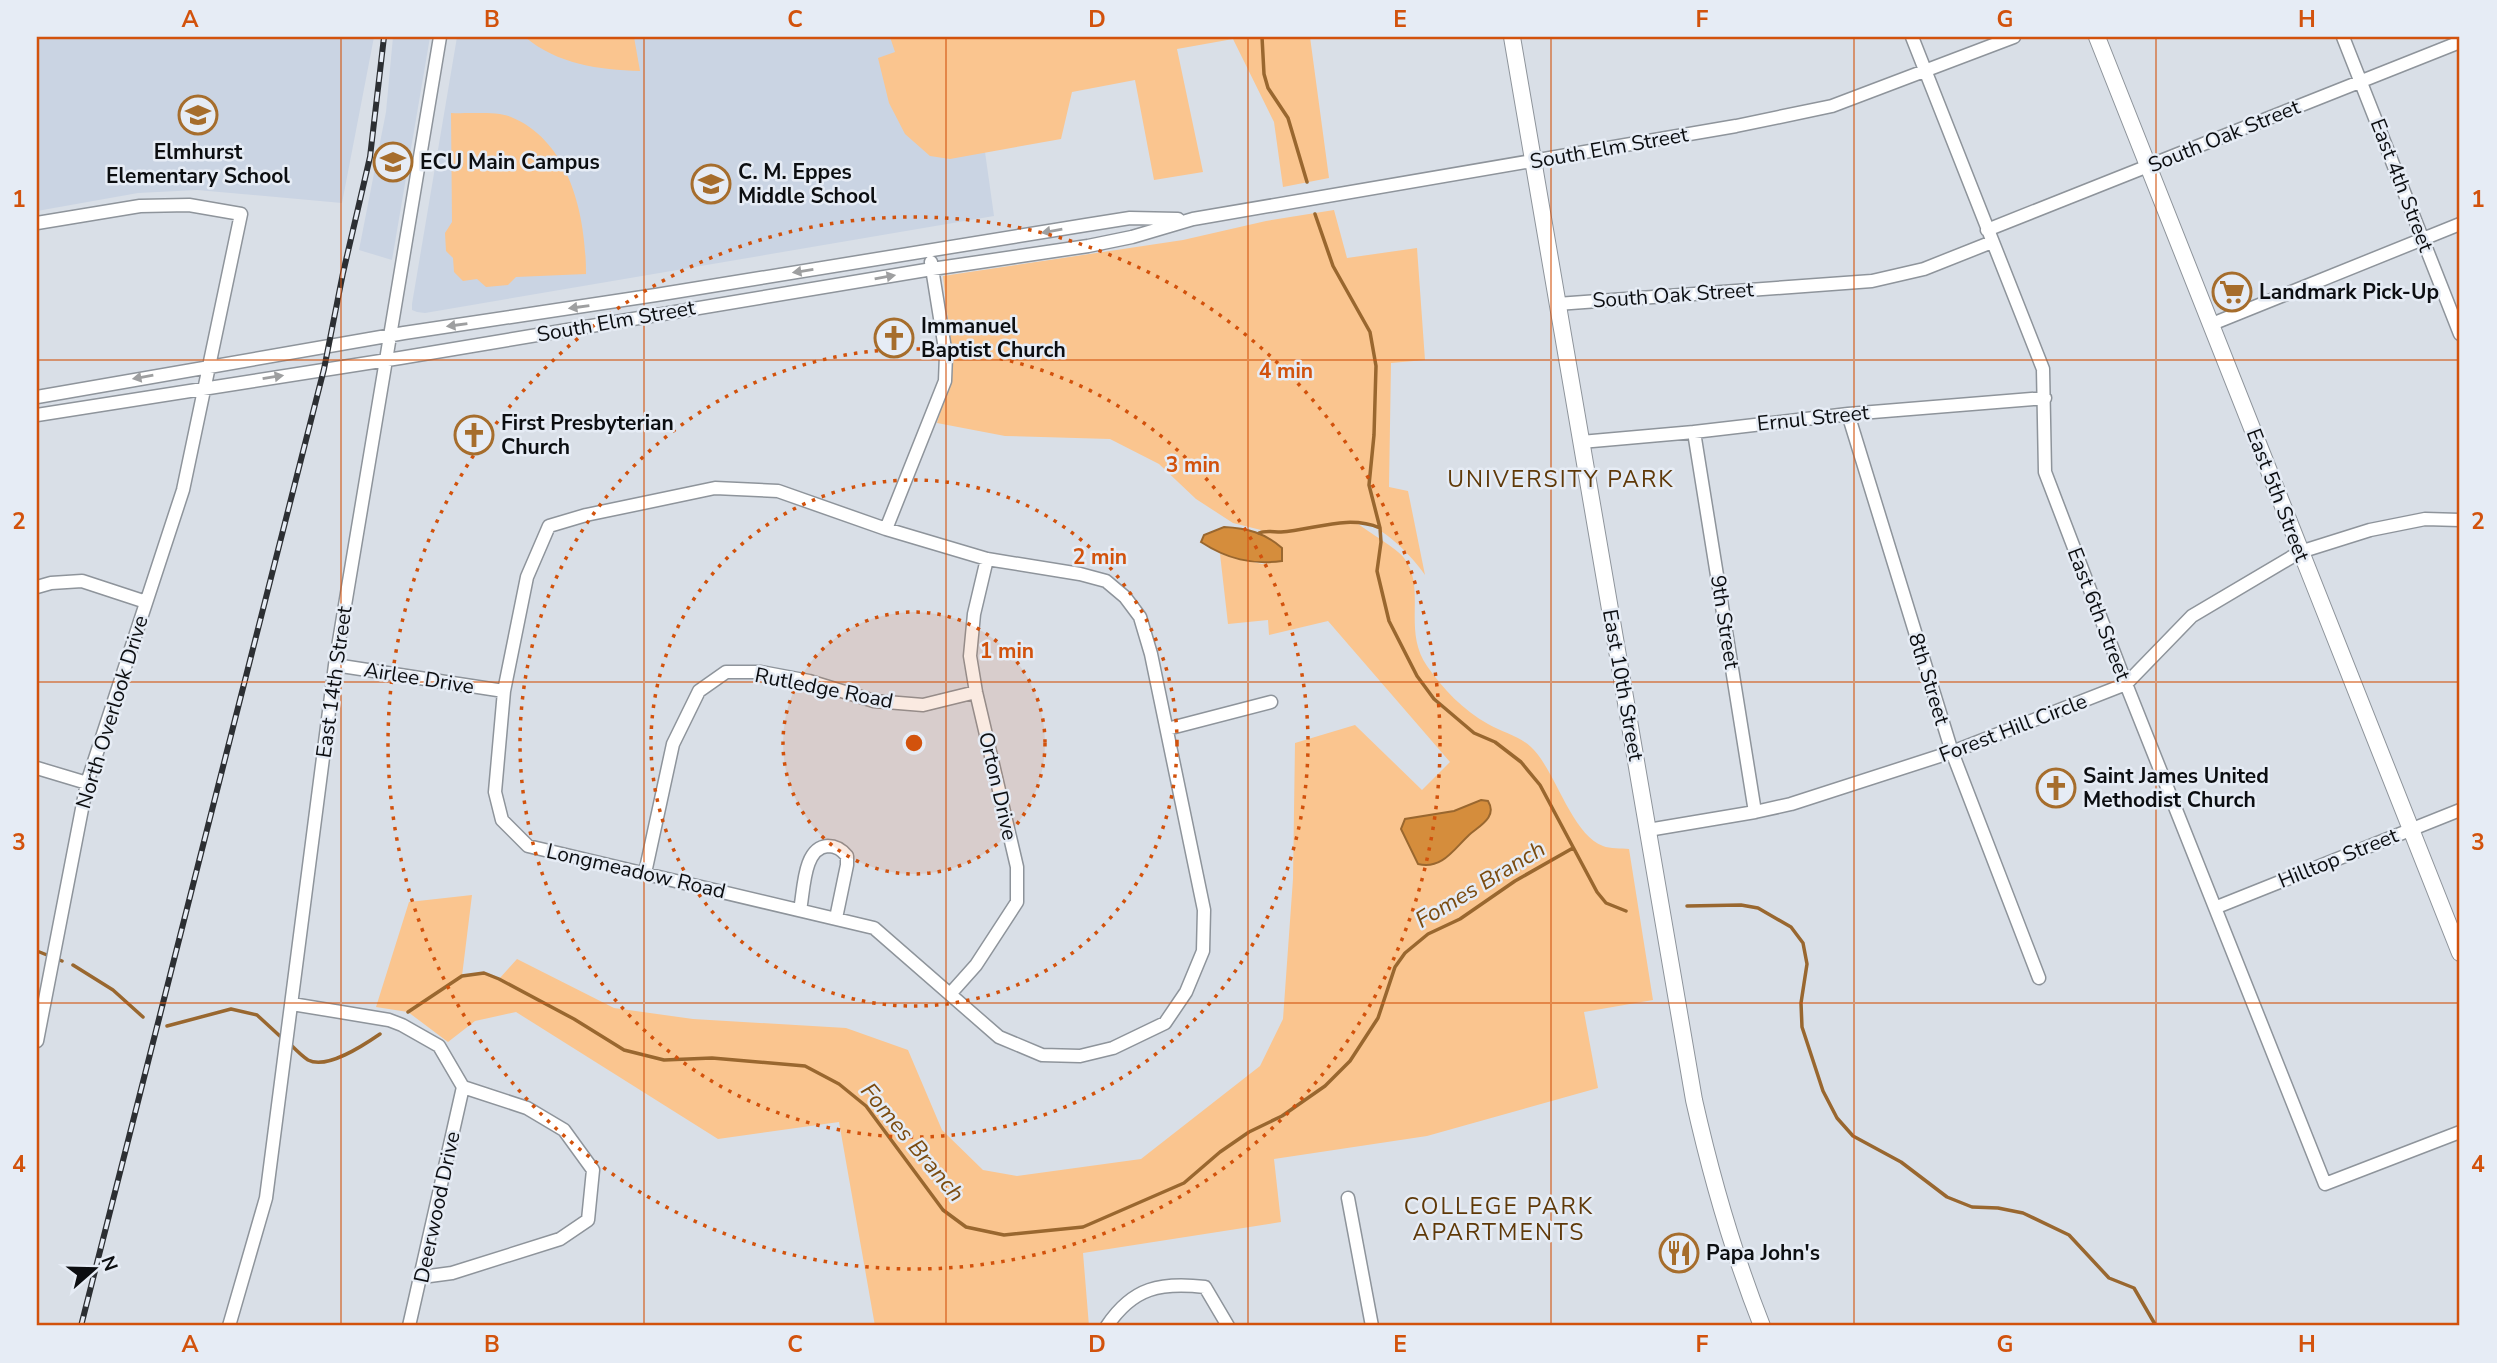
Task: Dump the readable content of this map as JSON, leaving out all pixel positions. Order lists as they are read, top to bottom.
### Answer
{
  "streets": {
    "main road": ["East 5th Street", "East 10th Street"],
    "street": [
      "South Oak Street",
      "South Elm Street",
      "East 4th Street",
      "Ernul Street",
      "East 6th Street",
      "9th Street",
      "Airlee Drive",
      "8th Street",
      "East 14th Street",
      "Rutledge Road",
      "North Overlook Drive",
      "Forest Hill Circle",
      "Orton Drive",
      "Hilltop Street",
      "Longmeadow Road",
      "Deerwood Drive"
    ]
  },
  "crossings": [
    ["South Oak Street", "East 4th Street"],
    ["South Oak Street", "East 5th Street"],
    ["South Oak Street", "East 6th Street"],
    ["South Oak Street", "East 10th Street"],
    ["South Elm Street", "East 6th Street"],
    ["South Elm Street", "East 14th Street"],
    ["South Elm Street", "East 10th Street"],
    ["South Elm Street", "North Overlook Drive"],
    ["Ernul Street", "East 6th Street"],
    ["Ernul Street", "9th Street"],
    ["Ernul Street", "8th Street"],
    ["Ernul Street", "East 10th Street"],
    ["East 5th Street", "Forest Hill Circle"],
    ["East 5th Street", "Hilltop Street"],
    ["East 6th Street", "Forest Hill Circle"],
    ["East 6th Street", "Hilltop Street"],
    ["9th Street", "Forest Hill Circle"],
    ["Airlee Drive", "East 14th Street"],
    ["Airlee Drive", "Longmeadow Road"],
    ["8th Street", "Forest Hill Circle"],
    ["East 10th Street", "Forest Hill Circle"],
    ["Rutledge Road", "Orton Drive"],
    ["Rutledge Road", "Longmeadow Road"],
    ["Orton Drive", "Longmeadow Road"]
  ],
  "districts": ["UNIVERSITY PARK", "COLLEGE PARK APARTMENTS"],
  "water": ["Fomes Branch"],
  "places": {
    "school or university": ["Elmhurst Elementary School", "ECU Main Campus", "C. M. Eppes Middle School"],
    "supermarket": ["Landmark Pick-Up"],
    "church": ["Immanuel Baptist Church", "First Presbyterian Church", "Saint James United Methodist Church"],
    "restaurant": ["Papa John's"]
  },
  "north": "right",
  "grid": {
    "columns": [
      "A",
      "B",
      "C",
      "D",
      "E",
      "F",
      "G",
      "H"
    ],
    "rows": [
      "1",
      "2",
      "3",
      "4"
    ]
  },
  "rings": [
    "4 min",
    "3 min",
    "2 min",
    "1 min"
  ]
}
